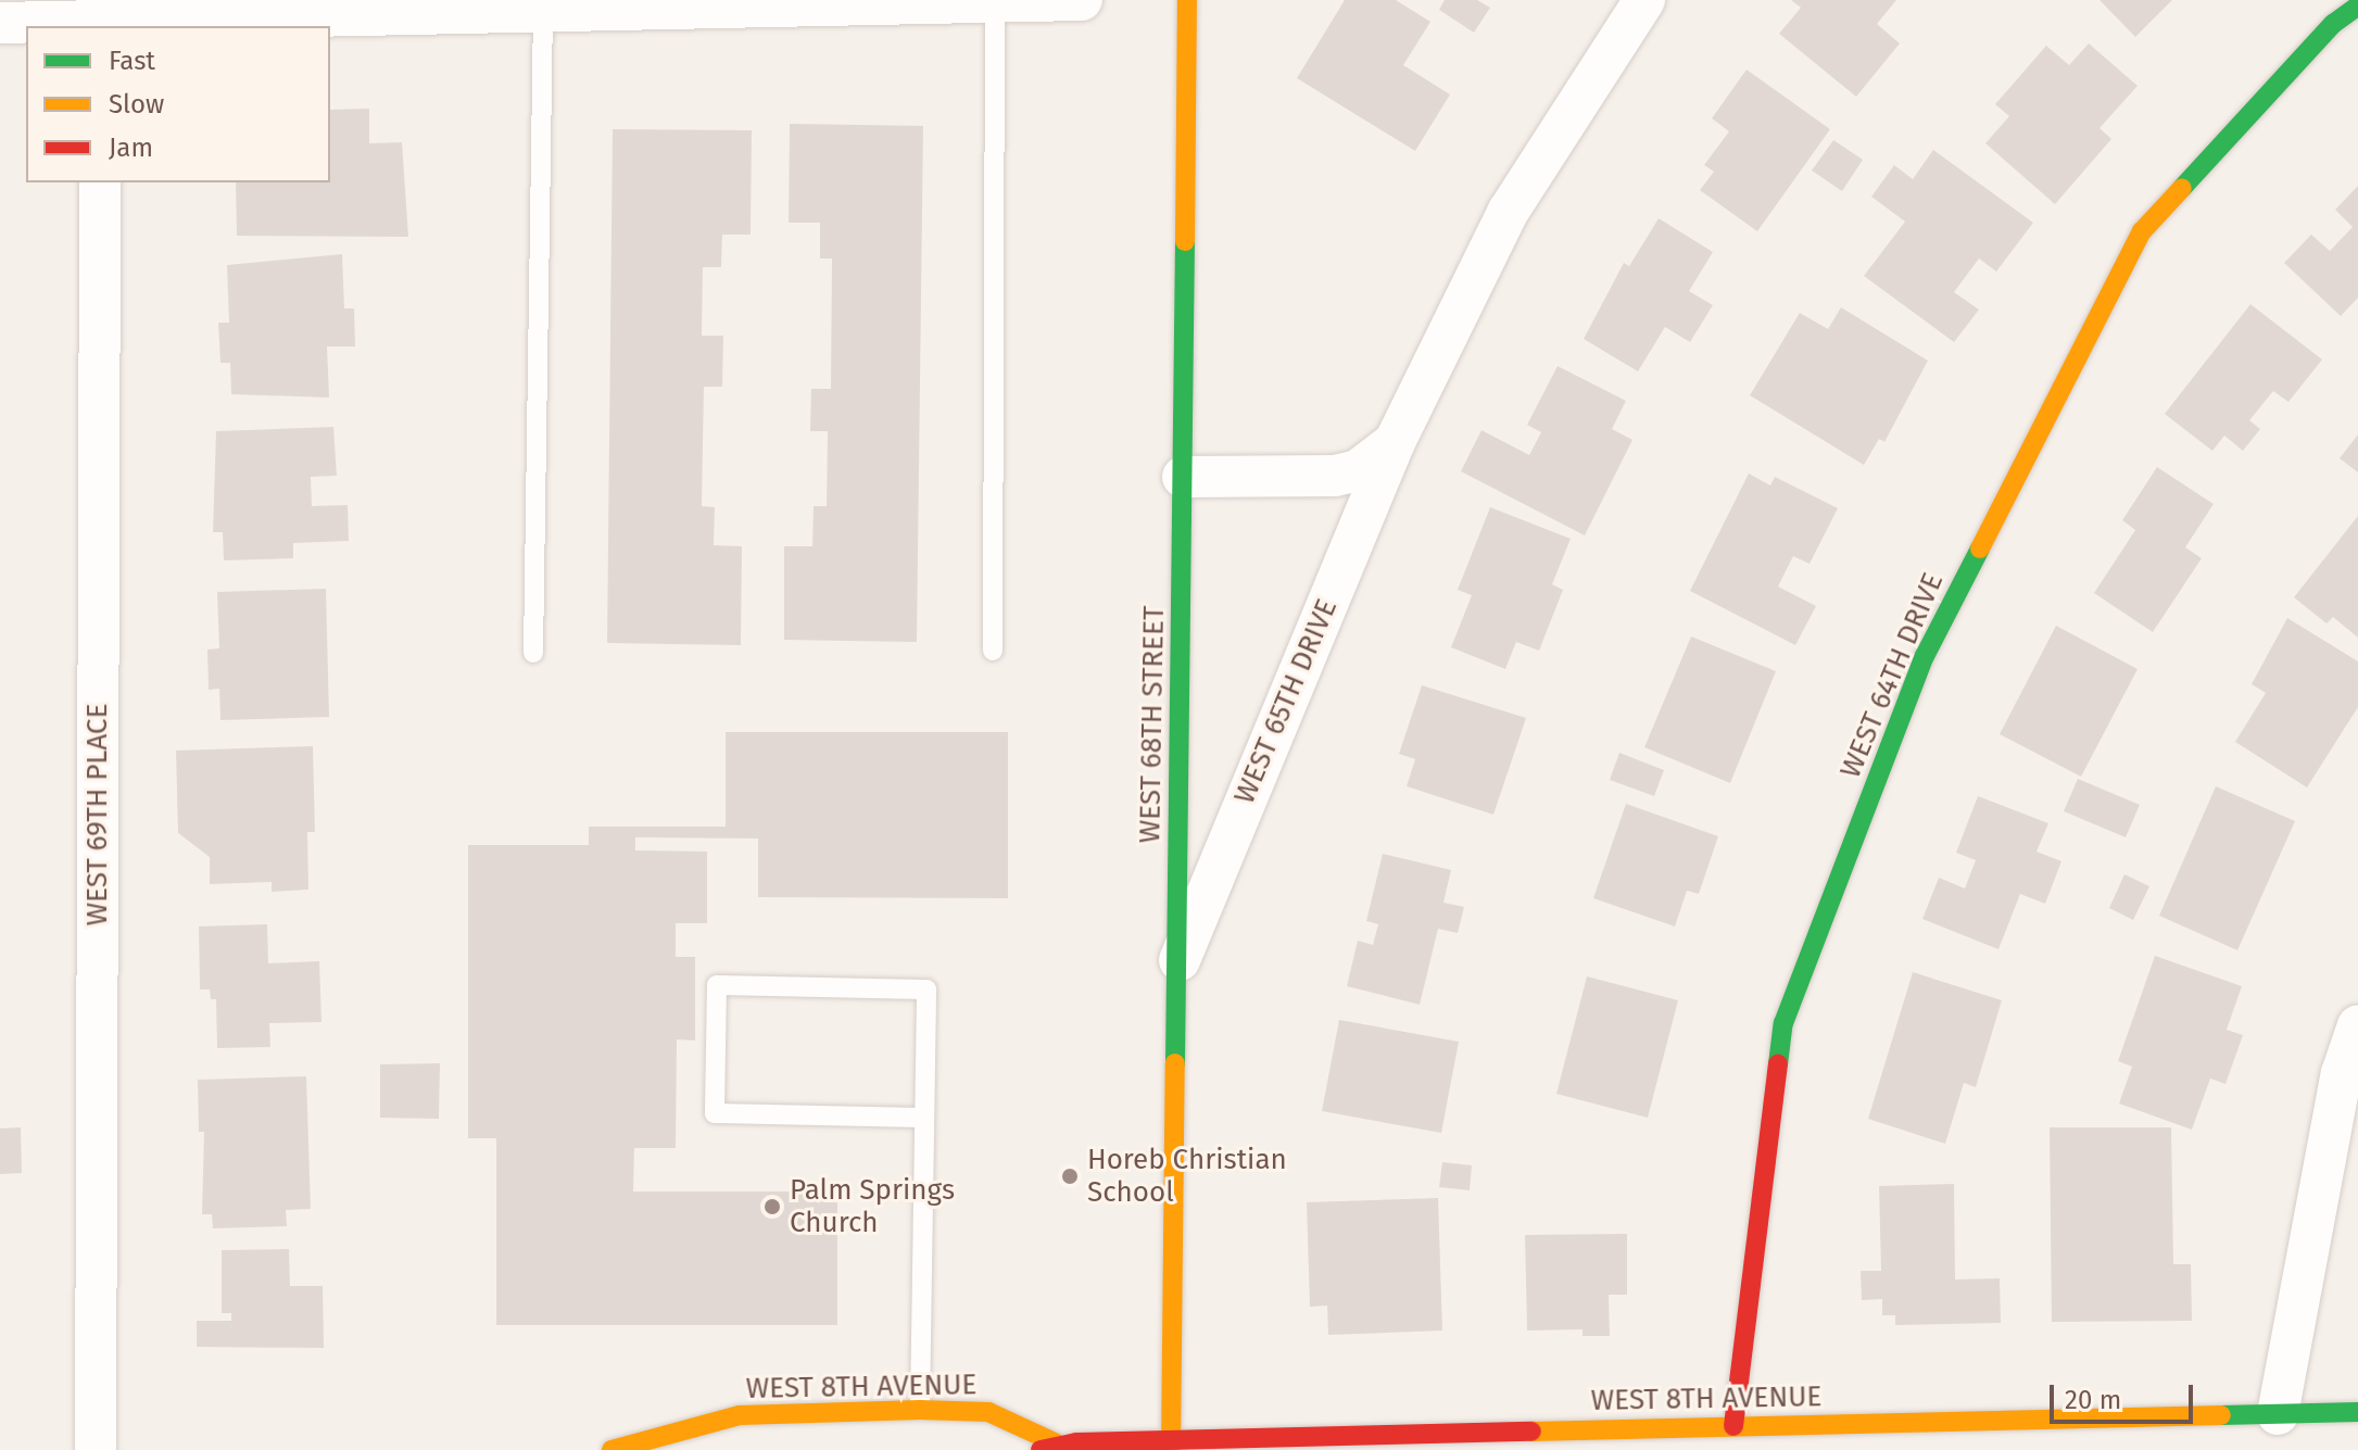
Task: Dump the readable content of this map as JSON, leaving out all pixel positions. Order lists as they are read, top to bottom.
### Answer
{
  "streets": {
    "street": [
      "WEST 64TH DRIVE",
      "WEST 65TH DRIVE",
      "WEST 68TH STREET",
      "WEST 69TH PLACE",
      "WEST 8TH AVENUE"
    ]
  },
  "crossings": [
    ["WEST 64TH DRIVE", "WEST 8TH AVENUE"],
    ["WEST 65TH DRIVE", "WEST 68TH STREET"],
    ["WEST 68TH STREET", "WEST 8TH AVENUE"]
  ],
  "places": ["Horeb Christian School", "Palm Springs Church"],
  "legend": ["Fast", "Slow", "Jam"],
  "scale_bar": "20 m"
}
